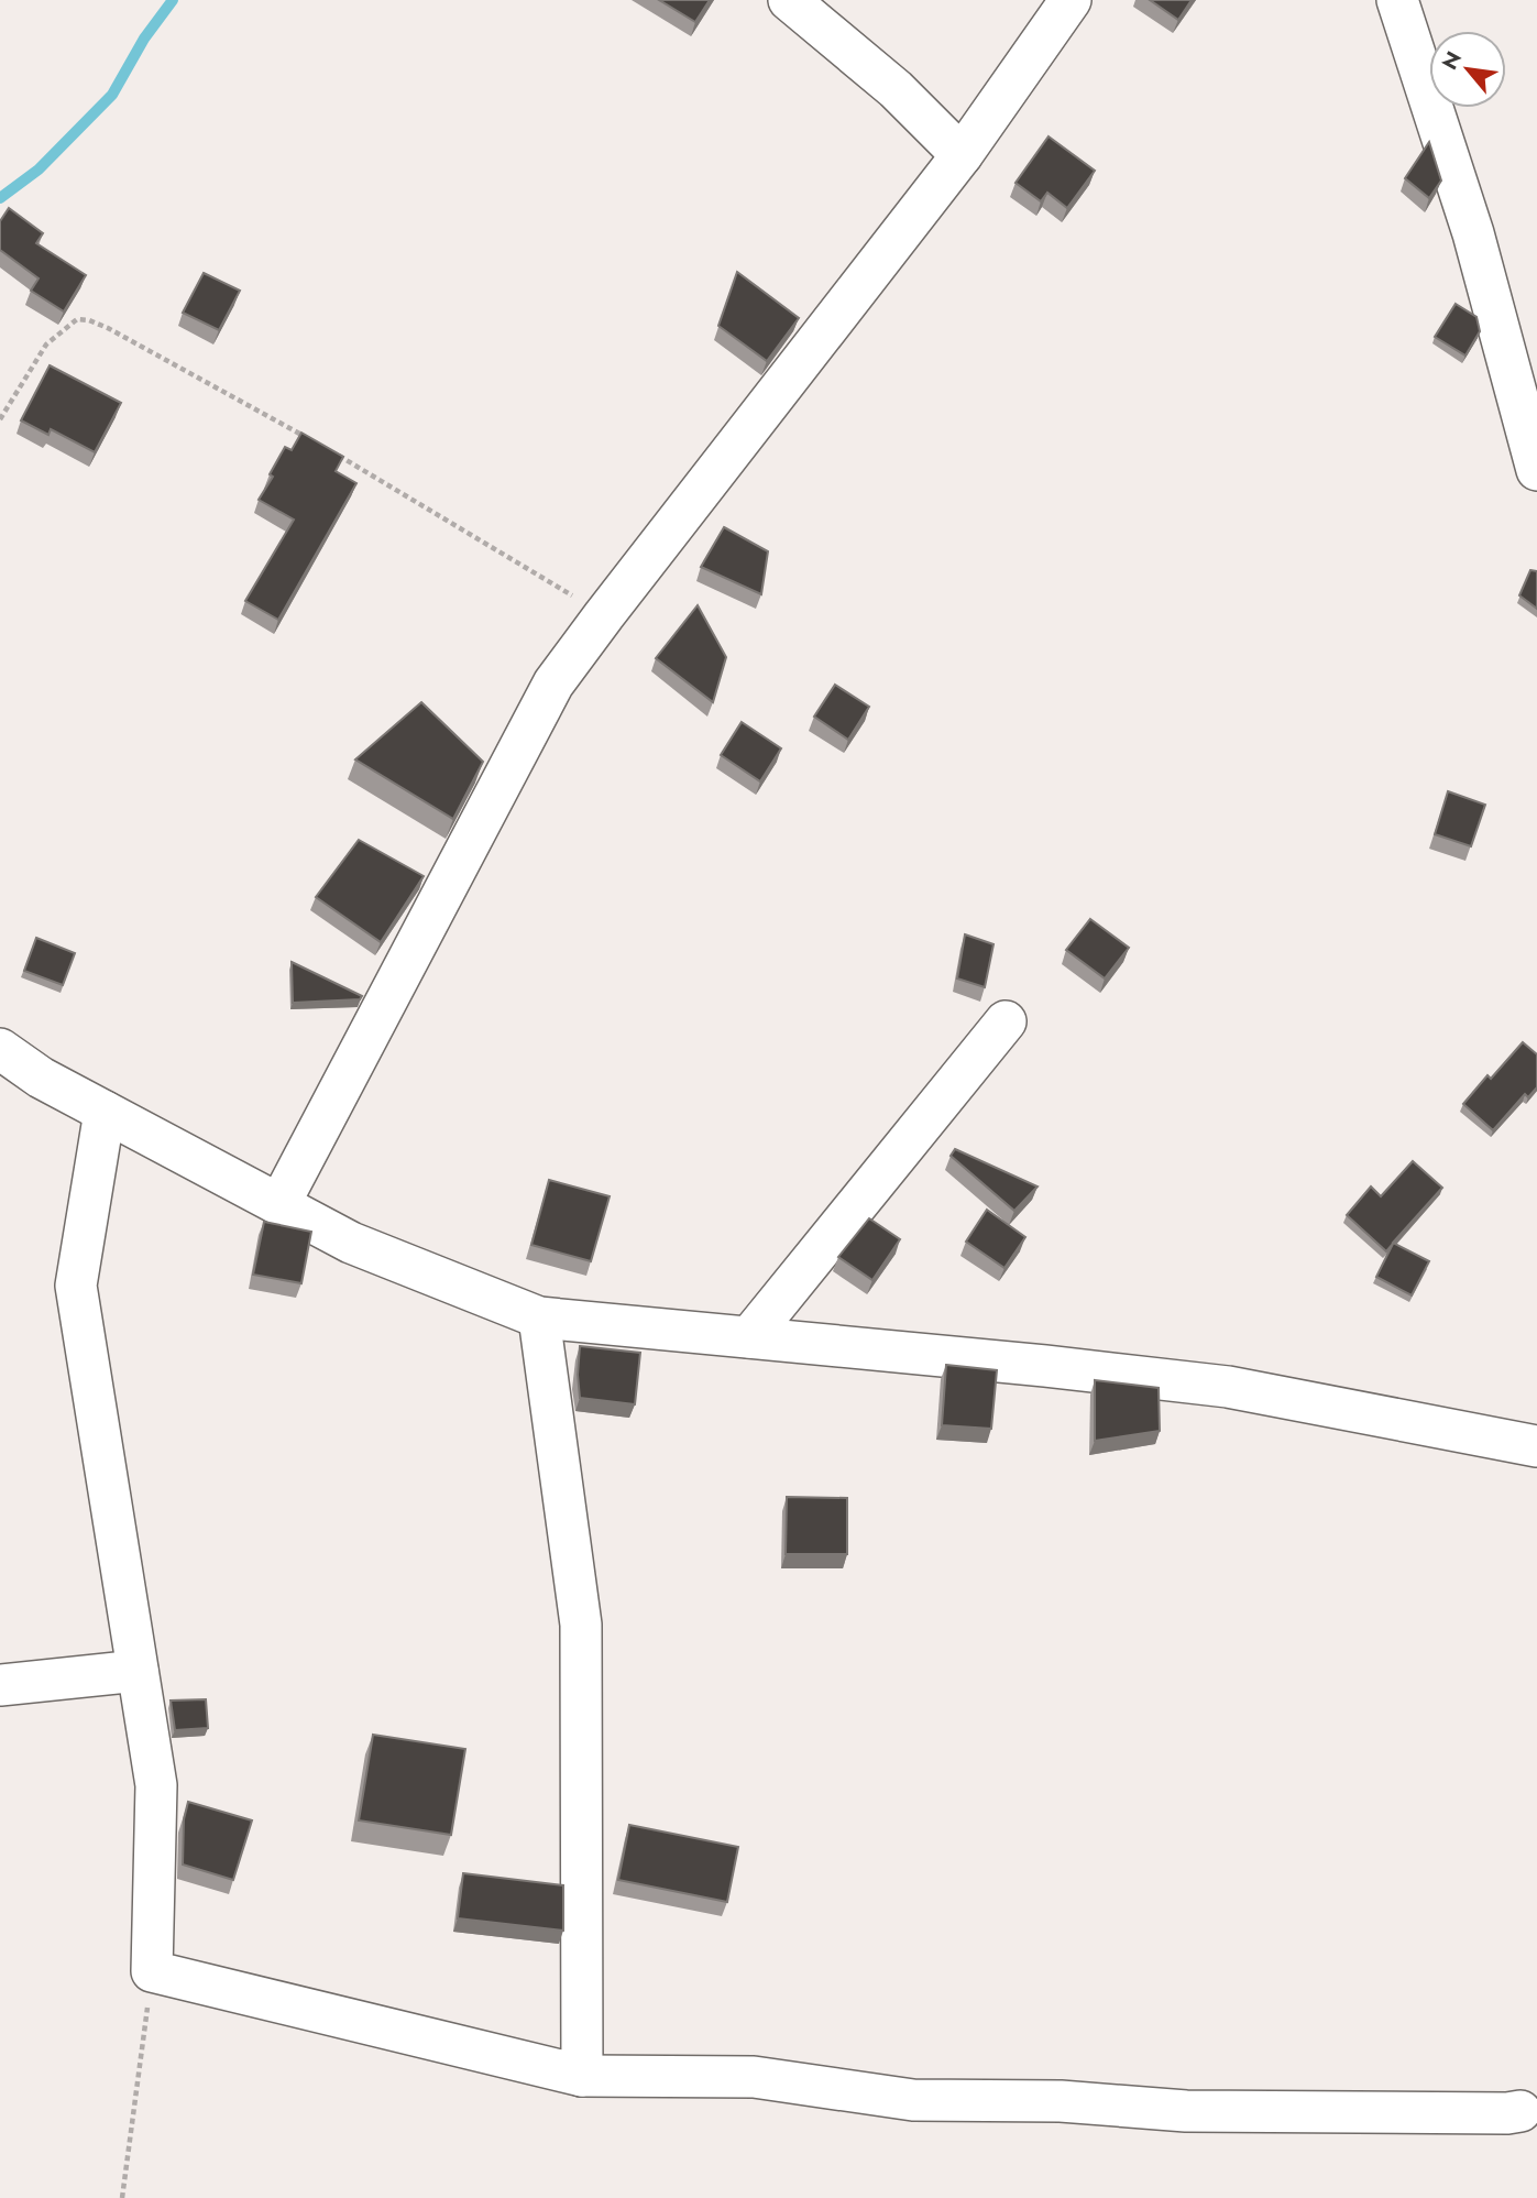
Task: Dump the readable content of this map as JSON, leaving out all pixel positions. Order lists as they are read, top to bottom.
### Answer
{
  "north": "top left"
}
